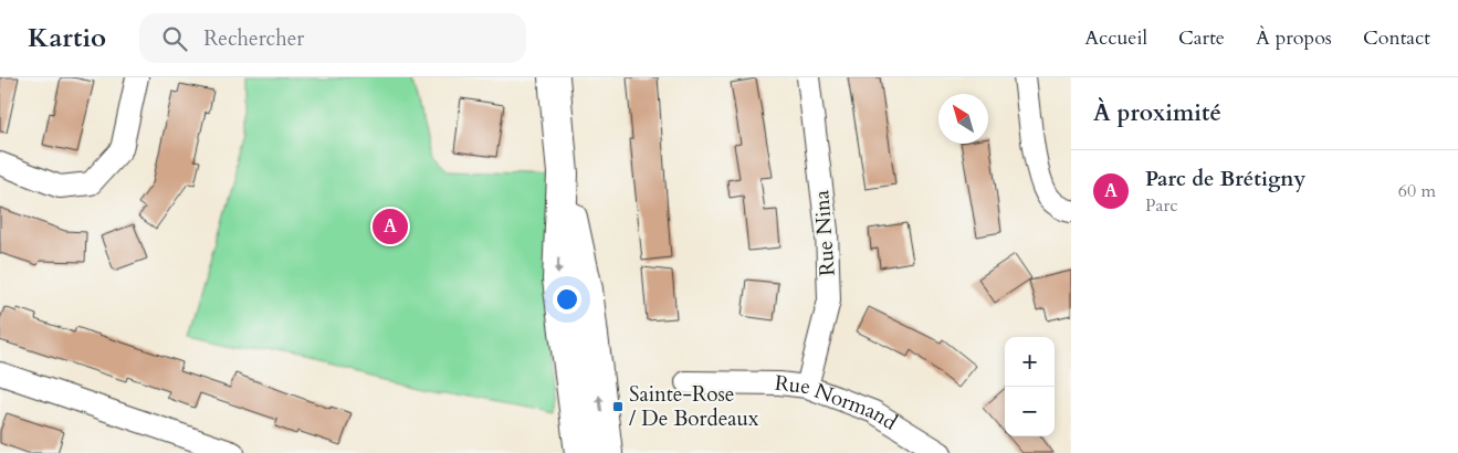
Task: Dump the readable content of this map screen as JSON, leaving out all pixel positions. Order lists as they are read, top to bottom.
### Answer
{
  "streets": {
    "street": ["Rue Nina", "Rue Normand"]
  },
  "crossings": [
    ["Rue Nina", "Rue Normand"]
  ],
  "places": {
    "transit": ["Sainte-Rose / De Bordeaux"]
  },
  "north": "top left",
  "page": {
    "header": "Kartio",
    "search": "Rechercher",
    "nav": [
      "Accueil",
      "Carte",
      "À propos",
      "Contact"
    ],
    "heading": "À proximité",
    "list": [
      {
        "mark": "A",
        "name": "Parc de Brétigny",
        "note": "Parc",
        "value": "60 m"
      }
    ],
    "pins": "A",
    "map_buttons": ["+", "−"]
  }
}
